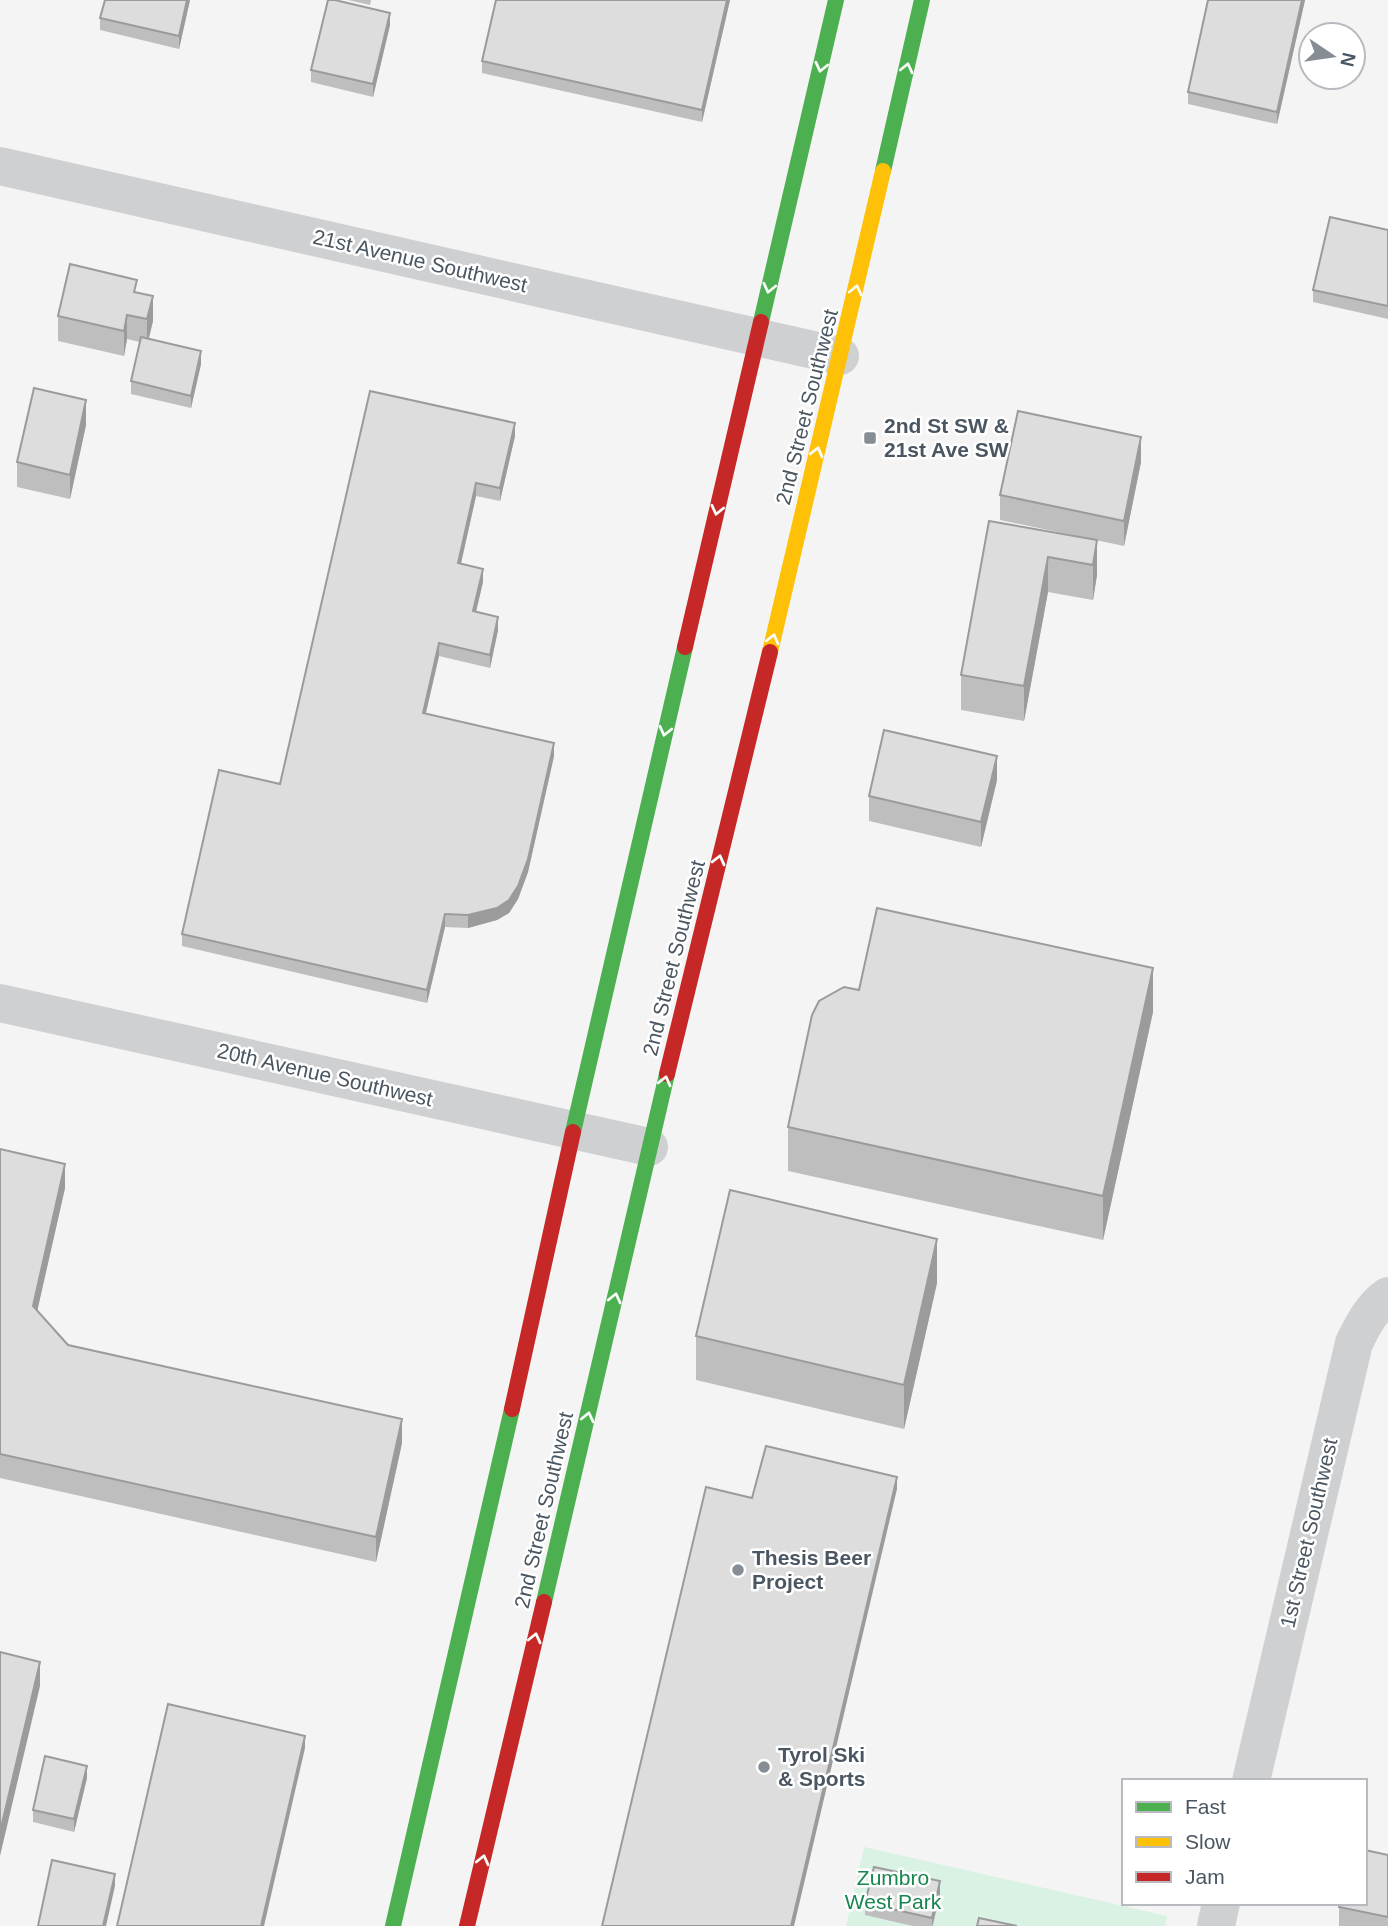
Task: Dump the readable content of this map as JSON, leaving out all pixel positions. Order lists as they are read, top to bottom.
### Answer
{
  "streets": {
    "main road": ["2nd Street Southwest"],
    "street": ["21st Avenue Southwest", "20th Avenue Southwest", "1st Street Southwest"]
  },
  "crossings": [
    ["21st Avenue Southwest", "2nd Street Southwest"],
    ["2nd Street Southwest", "20th Avenue Southwest"]
  ],
  "parks": ["Zumbro West Park"],
  "places": {
    "transit": ["2nd St SW & 21st Ave SW"],
    "other": ["Thesis Beer Project", "Tyrol Ski & Sports"]
  },
  "legend": ["Fast", "Slow", "Jam"],
  "north": "right"
}
